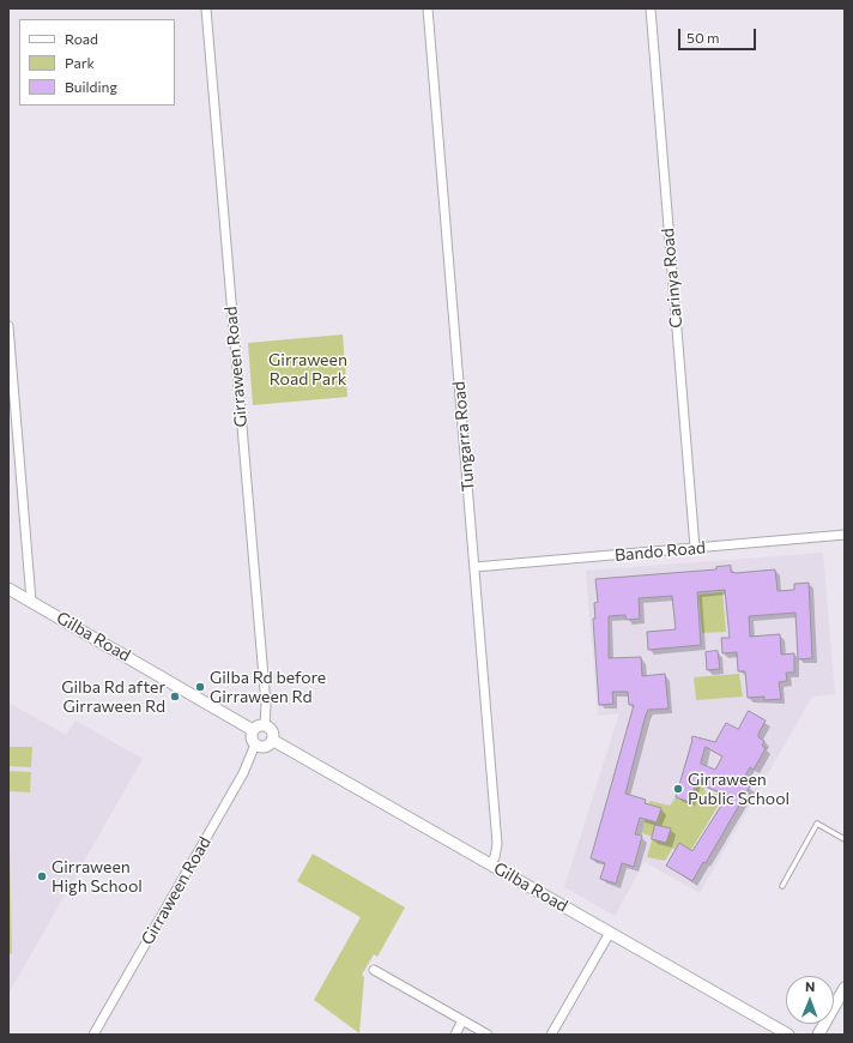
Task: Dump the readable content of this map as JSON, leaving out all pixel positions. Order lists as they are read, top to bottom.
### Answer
{
  "streets": {
    "street": [
      "Carinya Road",
      "Girraween Road",
      "Tungarra Road",
      "Bando Road",
      "Gilba Road"
    ]
  },
  "crossings": [
    ["Carinya Road", "Bando Road"],
    ["Girraween Road", "Gilba Road"],
    ["Tungarra Road", "Bando Road"],
    ["Tungarra Road", "Gilba Road"]
  ],
  "parks": ["Girraween Road Park"],
  "places": [
    "Gilba Rd before Girraween Rd",
    "Gilba Rd after Girraween Rd",
    "Girraween Public School",
    "Girraween High School"
  ],
  "legend": ["Road", "Park", "Building"],
  "scale_bar": "50 m",
  "north": "top"
}
